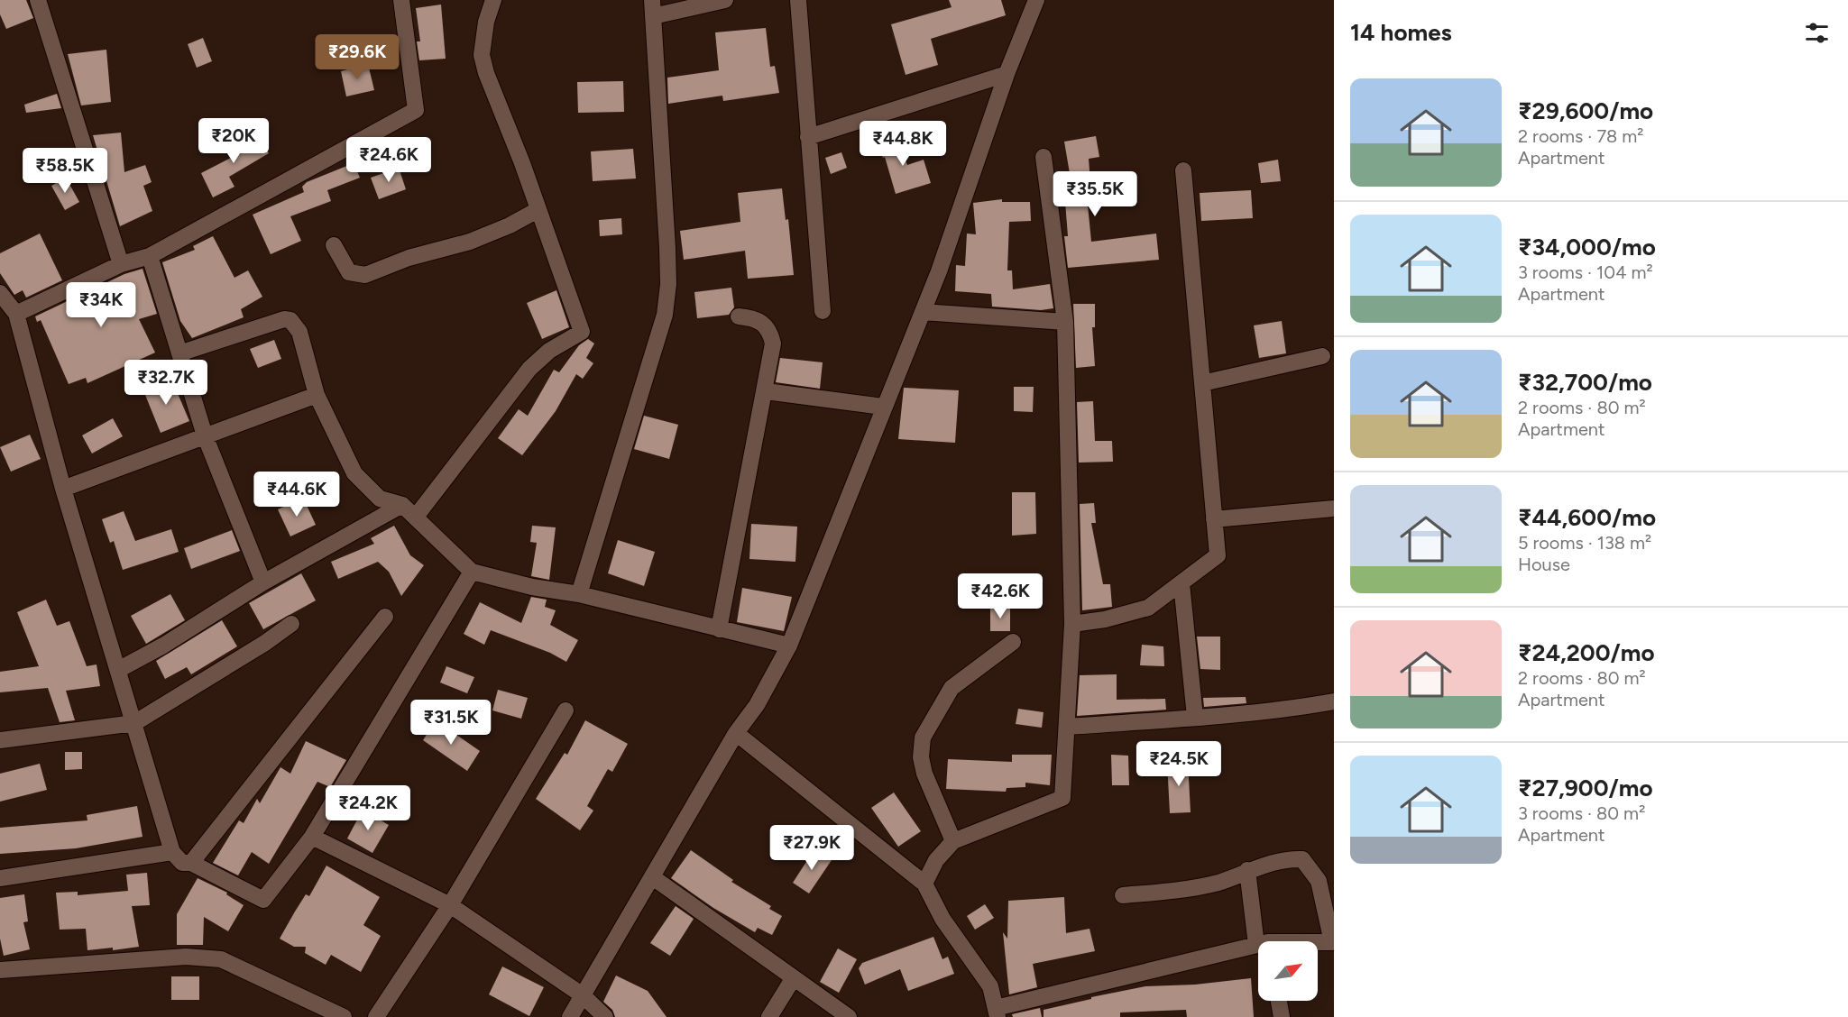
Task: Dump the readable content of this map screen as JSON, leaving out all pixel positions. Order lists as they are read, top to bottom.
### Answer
{
  "north": "top right",
  "page": {
    "heading": "14 homes",
    "price": [
      "₹29.6K",
      "₹20K",
      "₹44.8K",
      "₹24.6K",
      "₹58.5K",
      "₹35.5K",
      "₹34K",
      "₹32.7K",
      "₹44.6K",
      "₹42.6K",
      "₹31.5K",
      "₹24.5K",
      "₹24.2K",
      "₹27.9K"
    ],
    "list": [
      {
        "name": "₹29,600/mo",
        "note": "2 rooms · 78 m² · Apartment"
      },
      {
        "name": "₹34,000/mo",
        "note": "3 rooms · 104 m² · Apartment"
      },
      {
        "name": "₹32,700/mo",
        "note": "2 rooms · 80 m² · Apartment"
      },
      {
        "name": "₹44,600/mo",
        "note": "5 rooms · 138 m² · House"
      },
      {
        "name": "₹24,200/mo",
        "note": "2 rooms · 80 m² · Apartment"
      },
      {
        "name": "₹27,900/mo",
        "note": "3 rooms · 80 m² · Apartment"
      }
    ]
  }
}
